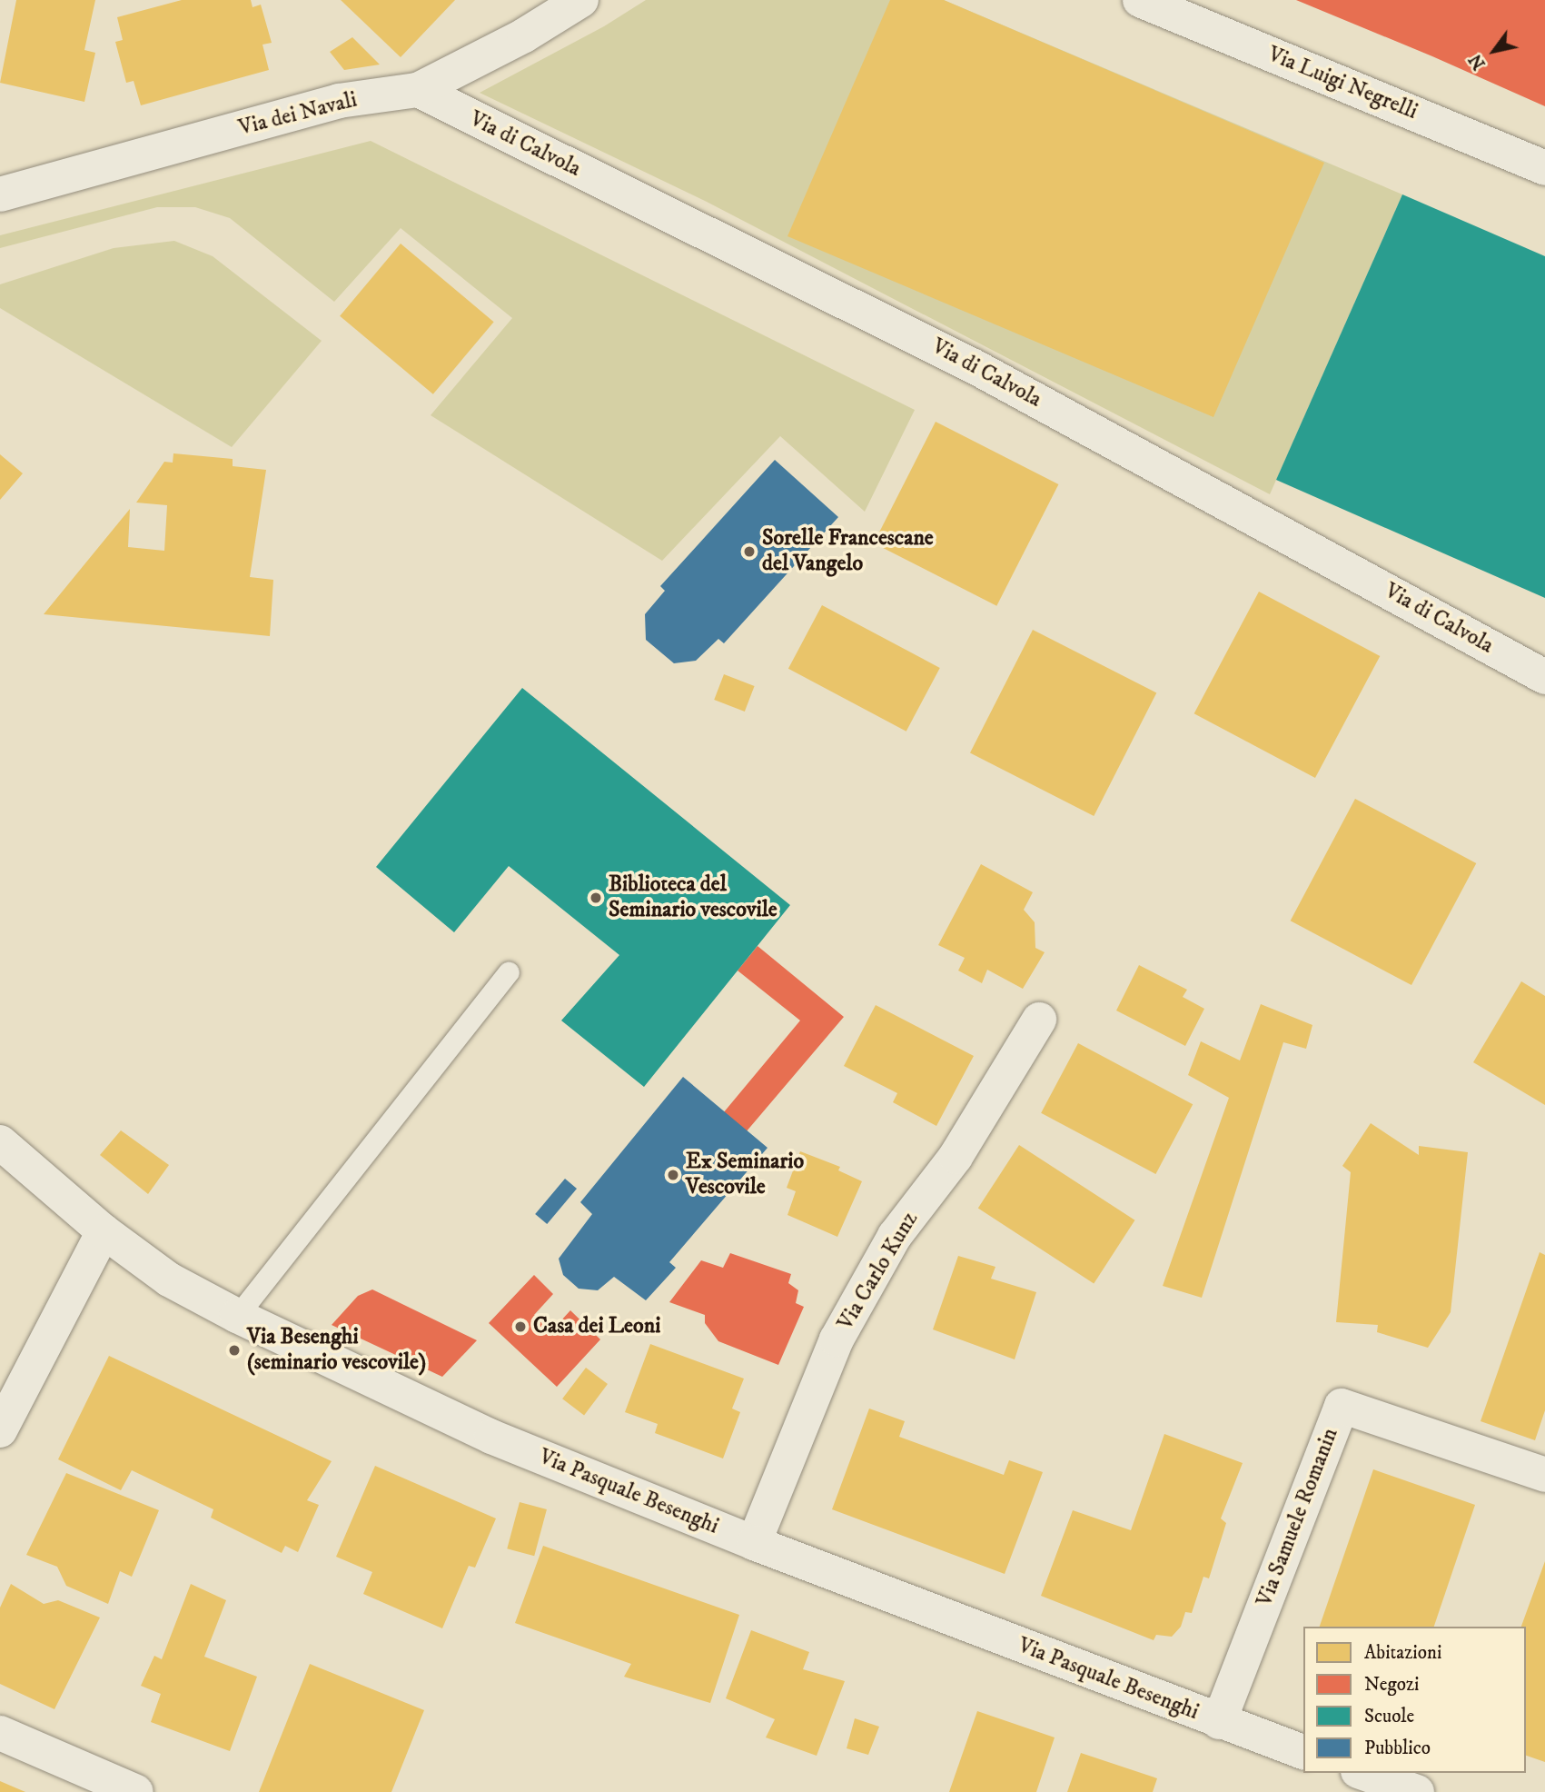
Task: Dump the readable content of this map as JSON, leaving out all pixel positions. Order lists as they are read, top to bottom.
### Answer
{
  "streets": {
    "street": [
      "Via Luigi Negrelli",
      "Via dei Navali",
      "Via di Calvola",
      "Via Carlo Kunz",
      "Via Pasquale Besenghi",
      "Via Samuele Romanin"
    ]
  },
  "crossings": [
    ["Via dei Navali", "Via di Calvola"],
    ["Via Carlo Kunz", "Via Pasquale Besenghi"],
    ["Via Pasquale Besenghi", "Via Samuele Romanin"]
  ],
  "places": [
    "Sorelle Francescane del Vangelo",
    "Biblioteca del Seminario vescovile",
    "Ex Seminario Vescovile",
    "Casa dei Leoni",
    "Via Besenghi (seminario vescovile)"
  ],
  "legend": [
    "Abitazioni",
    "Negozi",
    "Scuole",
    "Pubblico"
  ],
  "north": "bottom left"
}
